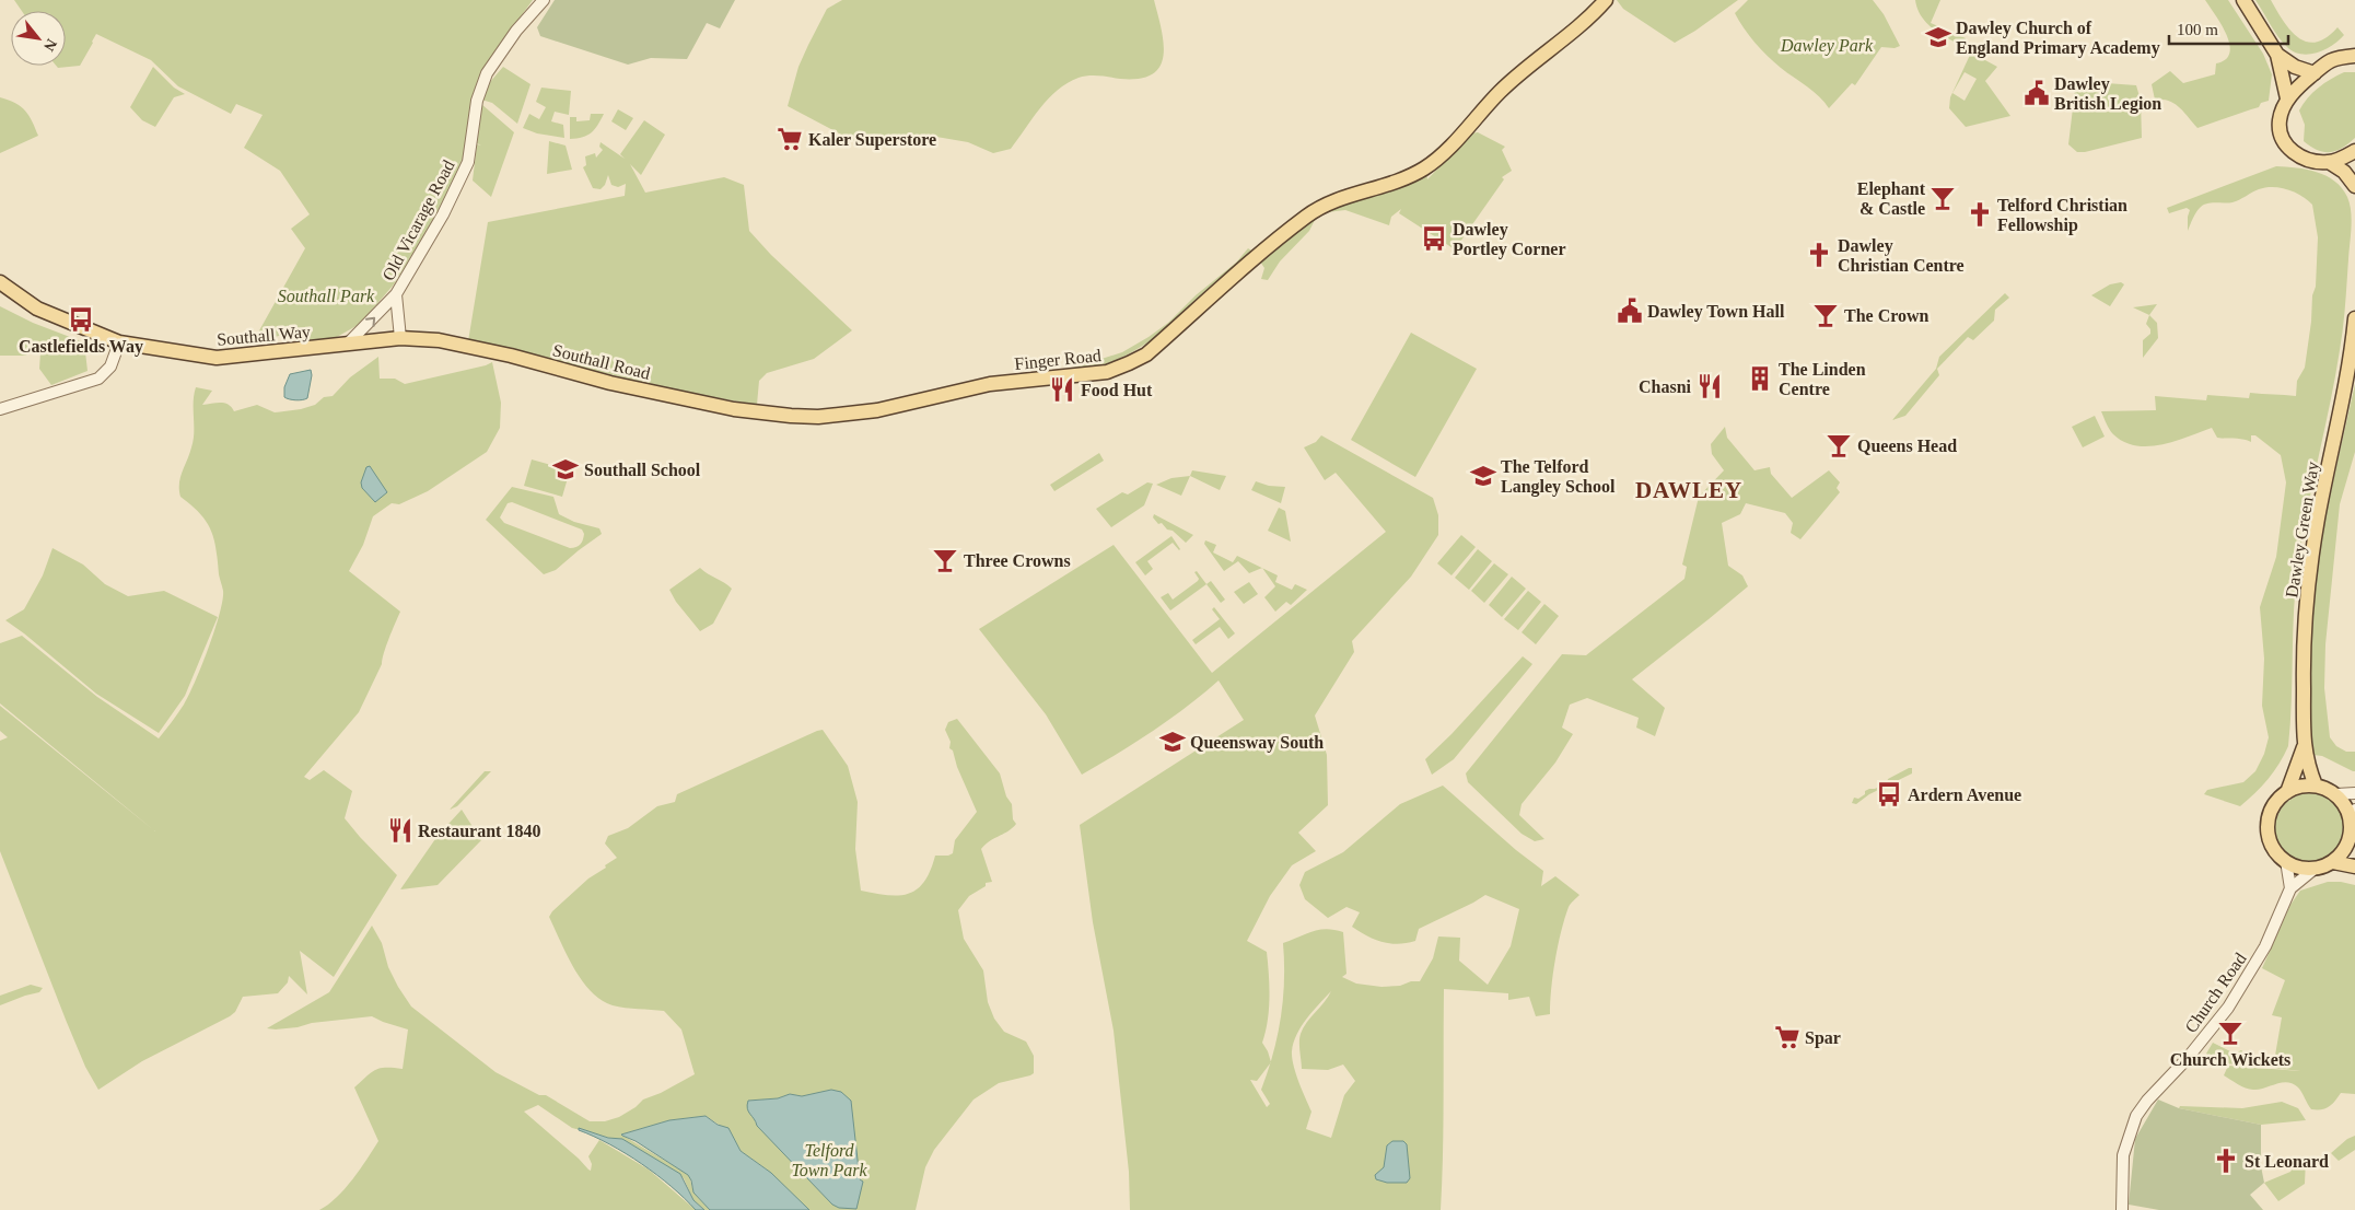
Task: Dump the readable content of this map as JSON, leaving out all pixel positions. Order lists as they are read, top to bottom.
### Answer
{
  "streets": {
    "main road": [
      "Southall Way",
      "Finger Road",
      "Southall Road",
      "Dawley Green Way"
    ],
    "street": ["Old Vicarage Road", "Church Road"]
  },
  "crossings": [
    ["Old Vicarage Road", "Southall Road"],
    ["Southall Way", "Southall Road"],
    ["Finger Road", "Southall Road"],
    ["Dawley Green Way", "Church Road"]
  ],
  "districts": ["DAWLEY"],
  "parks": ["Dawley Park", "Southall Park", "Telford Town Park"],
  "places": {
    "school or university": [
      "Dawley Church of England Primary Academy",
      "Southall School",
      "The Telford Langley School",
      "Queensway South"
    ],
    "public building": ["Dawley British Legion", "Dawley Town Hall"],
    "supermarket": ["Kaler Superstore", "Spar"],
    "bar": [
      "Elephant & Castle",
      "The Crown",
      "Queens Head",
      "Three Crowns",
      "Church Wickets"
    ],
    "church": ["Telford Christian Fellowship", "Dawley Christian Centre", "St Leonard"],
    "bus stop": ["Dawley Portley Corner", "Castlefields Way", "Ardern Avenue"],
    "building": ["The Linden Centre"],
    "restaurant": ["Chasni", "Food Hut", "Restaurant 1840"]
  },
  "scale_bar": "100 m",
  "north": "bottom right"
}
